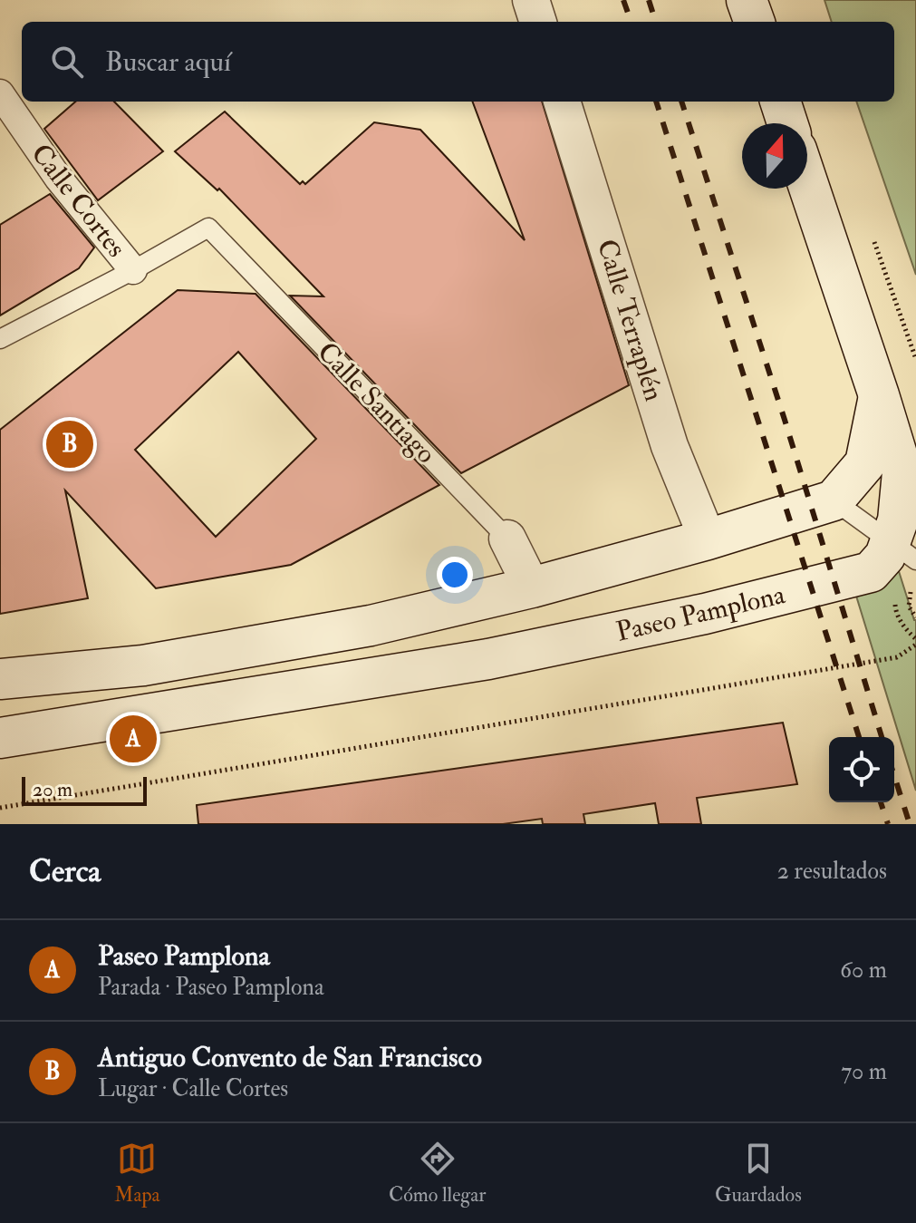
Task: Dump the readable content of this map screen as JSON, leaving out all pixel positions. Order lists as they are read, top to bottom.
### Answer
{
  "streets": {
    "main road": ["Paseo Pamplona"],
    "street": ["Calle Cortes", "Calle Terraplén", "Calle Santiago"]
  },
  "crossings": [
    ["Calle Cortes", "Calle Santiago"]
  ],
  "scale_bar": "20 m",
  "north": "top",
  "page": {
    "search": "Buscar aquí",
    "pins": ["B", "A"],
    "scale": "20 m",
    "heading": ["Cerca", "2 resultados"],
    "list": [
      {
        "mark": "A",
        "name": "Paseo Pamplona",
        "note": "Parada · Paseo Pamplona",
        "value": "60 m"
      },
      {
        "mark": "B",
        "name": "Antiguo Convento de San Francisco",
        "note": "Lugar · Calle Cortes",
        "value": "70 m"
      }
    ],
    "nav": ["Mapa", "Cómo llegar", "Guardados"]
  }
}
